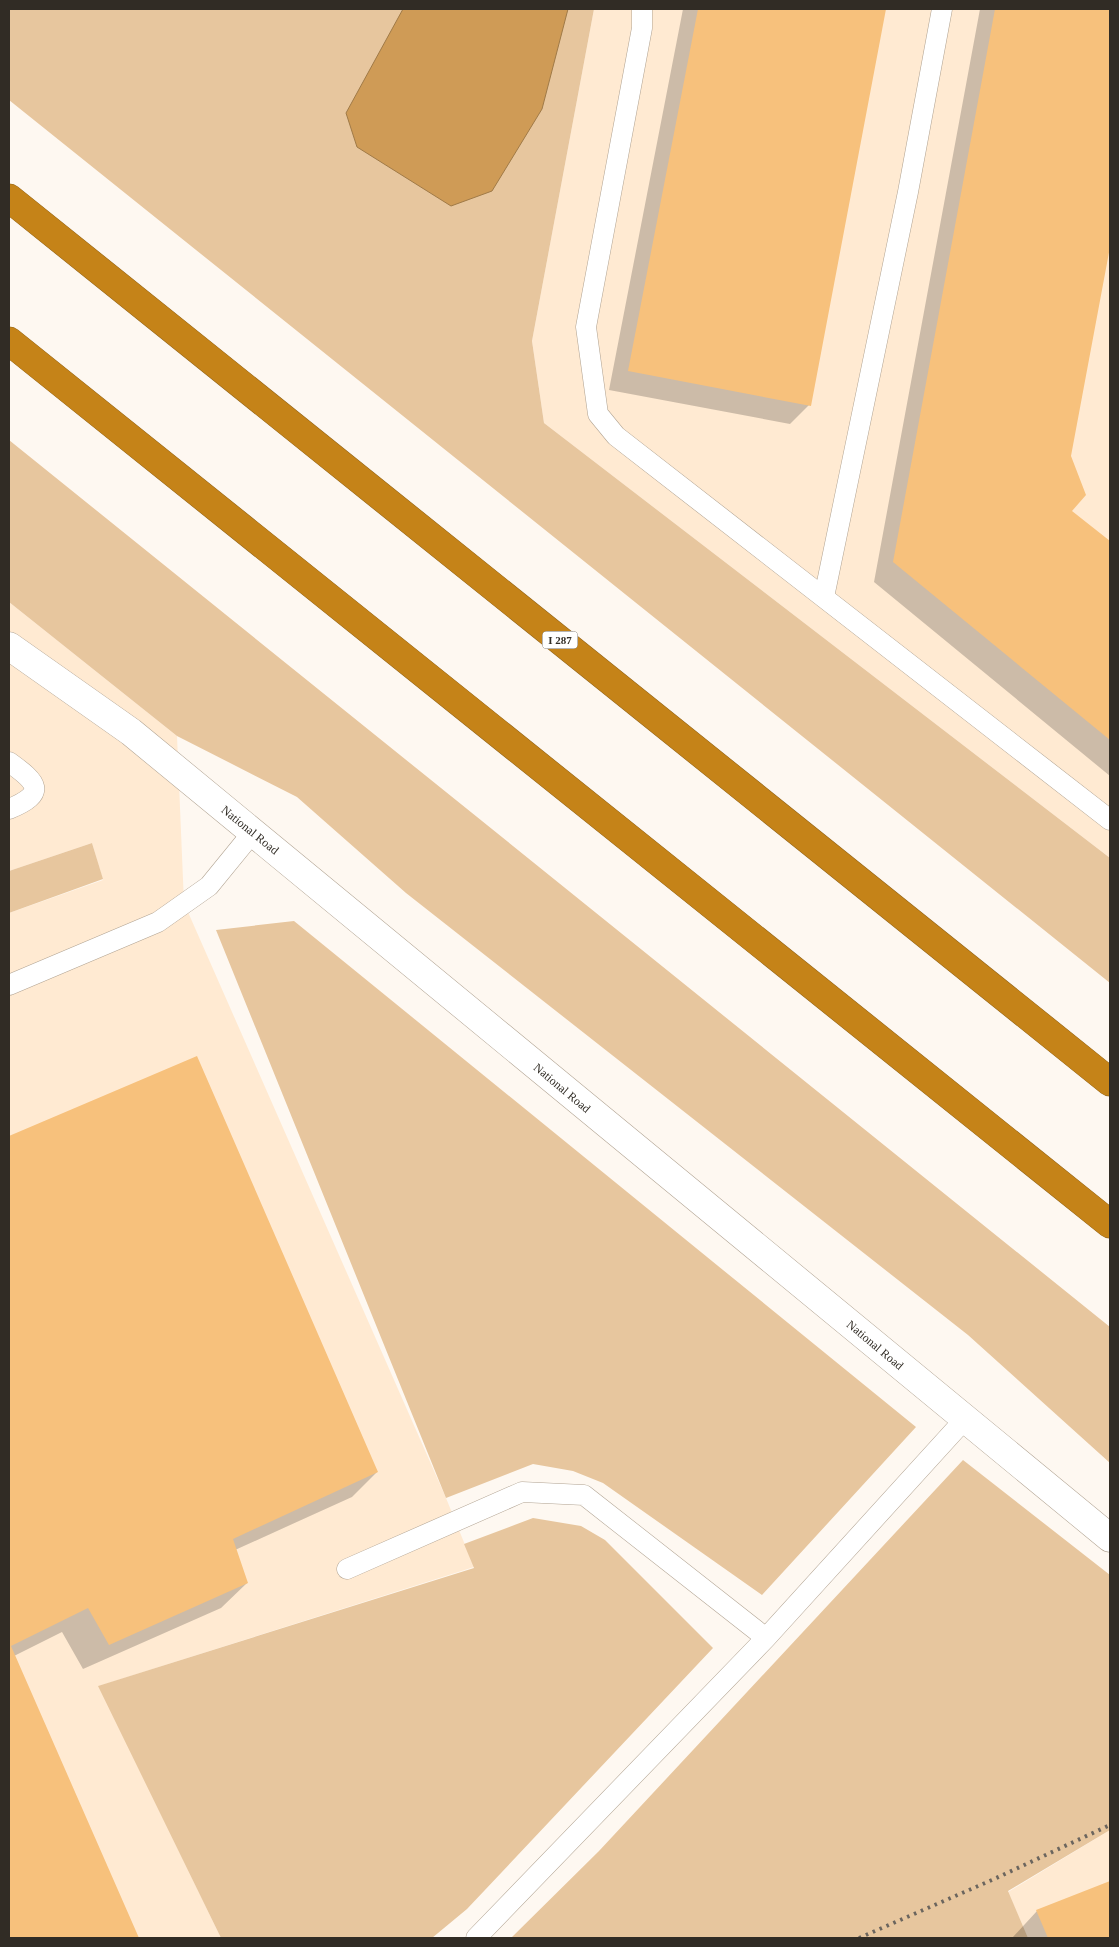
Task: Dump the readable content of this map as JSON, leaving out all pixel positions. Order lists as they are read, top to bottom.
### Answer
{
  "streets": {
    "highway": ["I 287"],
    "street": ["National Road"]
  }
}
